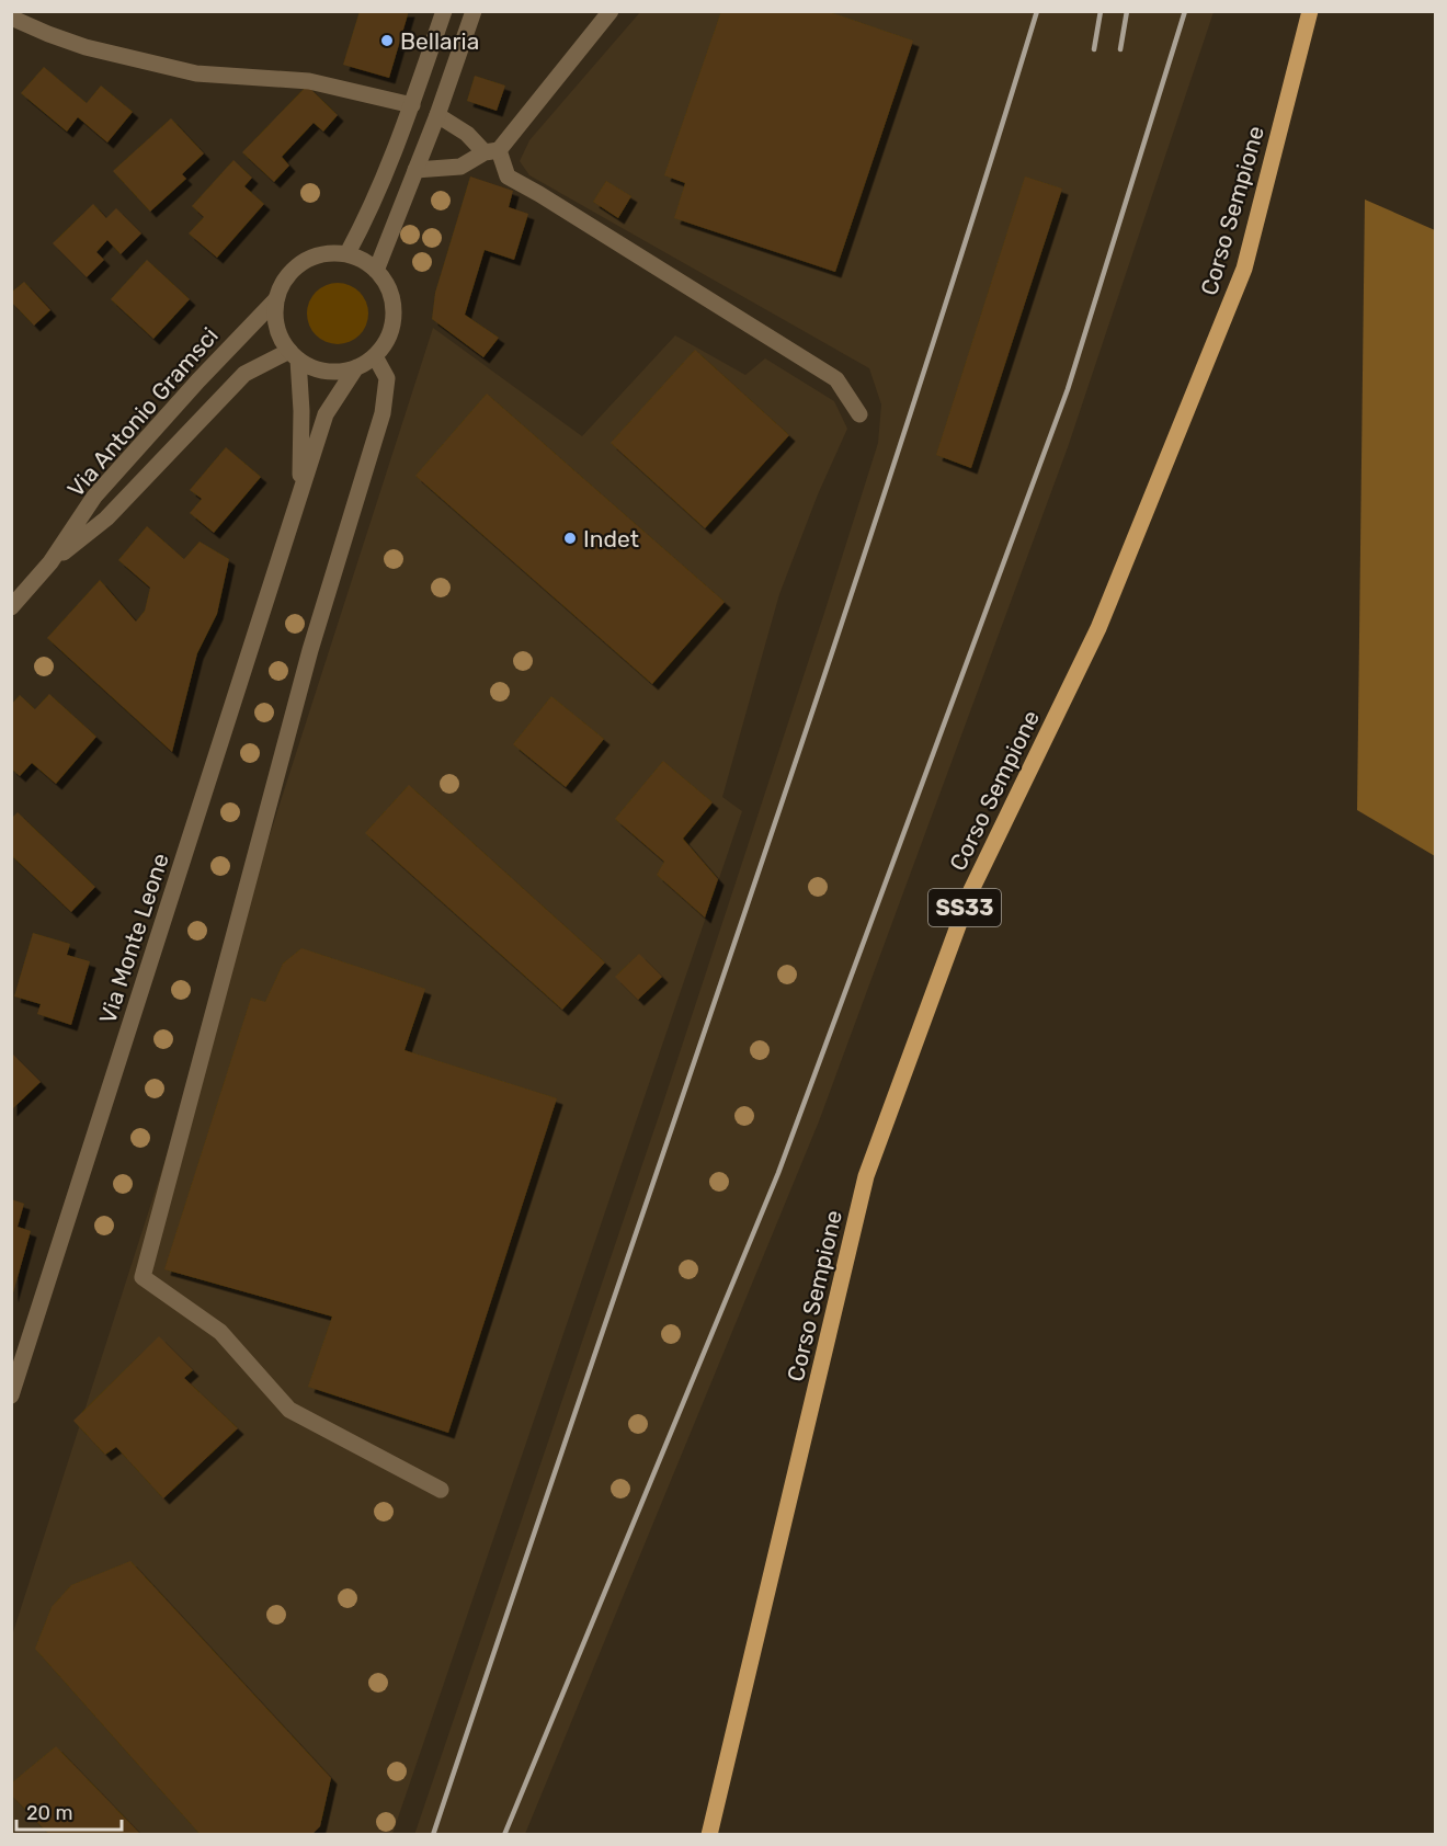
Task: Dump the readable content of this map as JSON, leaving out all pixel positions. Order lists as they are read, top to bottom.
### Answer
{
  "streets": {
    "main road": ["Corso Sempione", "SS33"],
    "street": ["Via Antonio Gramsci", "Via Monte Leone"]
  },
  "crossings": [
    ["Via Antonio Gramsci", "Via Monte Leone"]
  ],
  "places": ["Bellaria", "Indet"],
  "scale_bar": "20 m"
}
